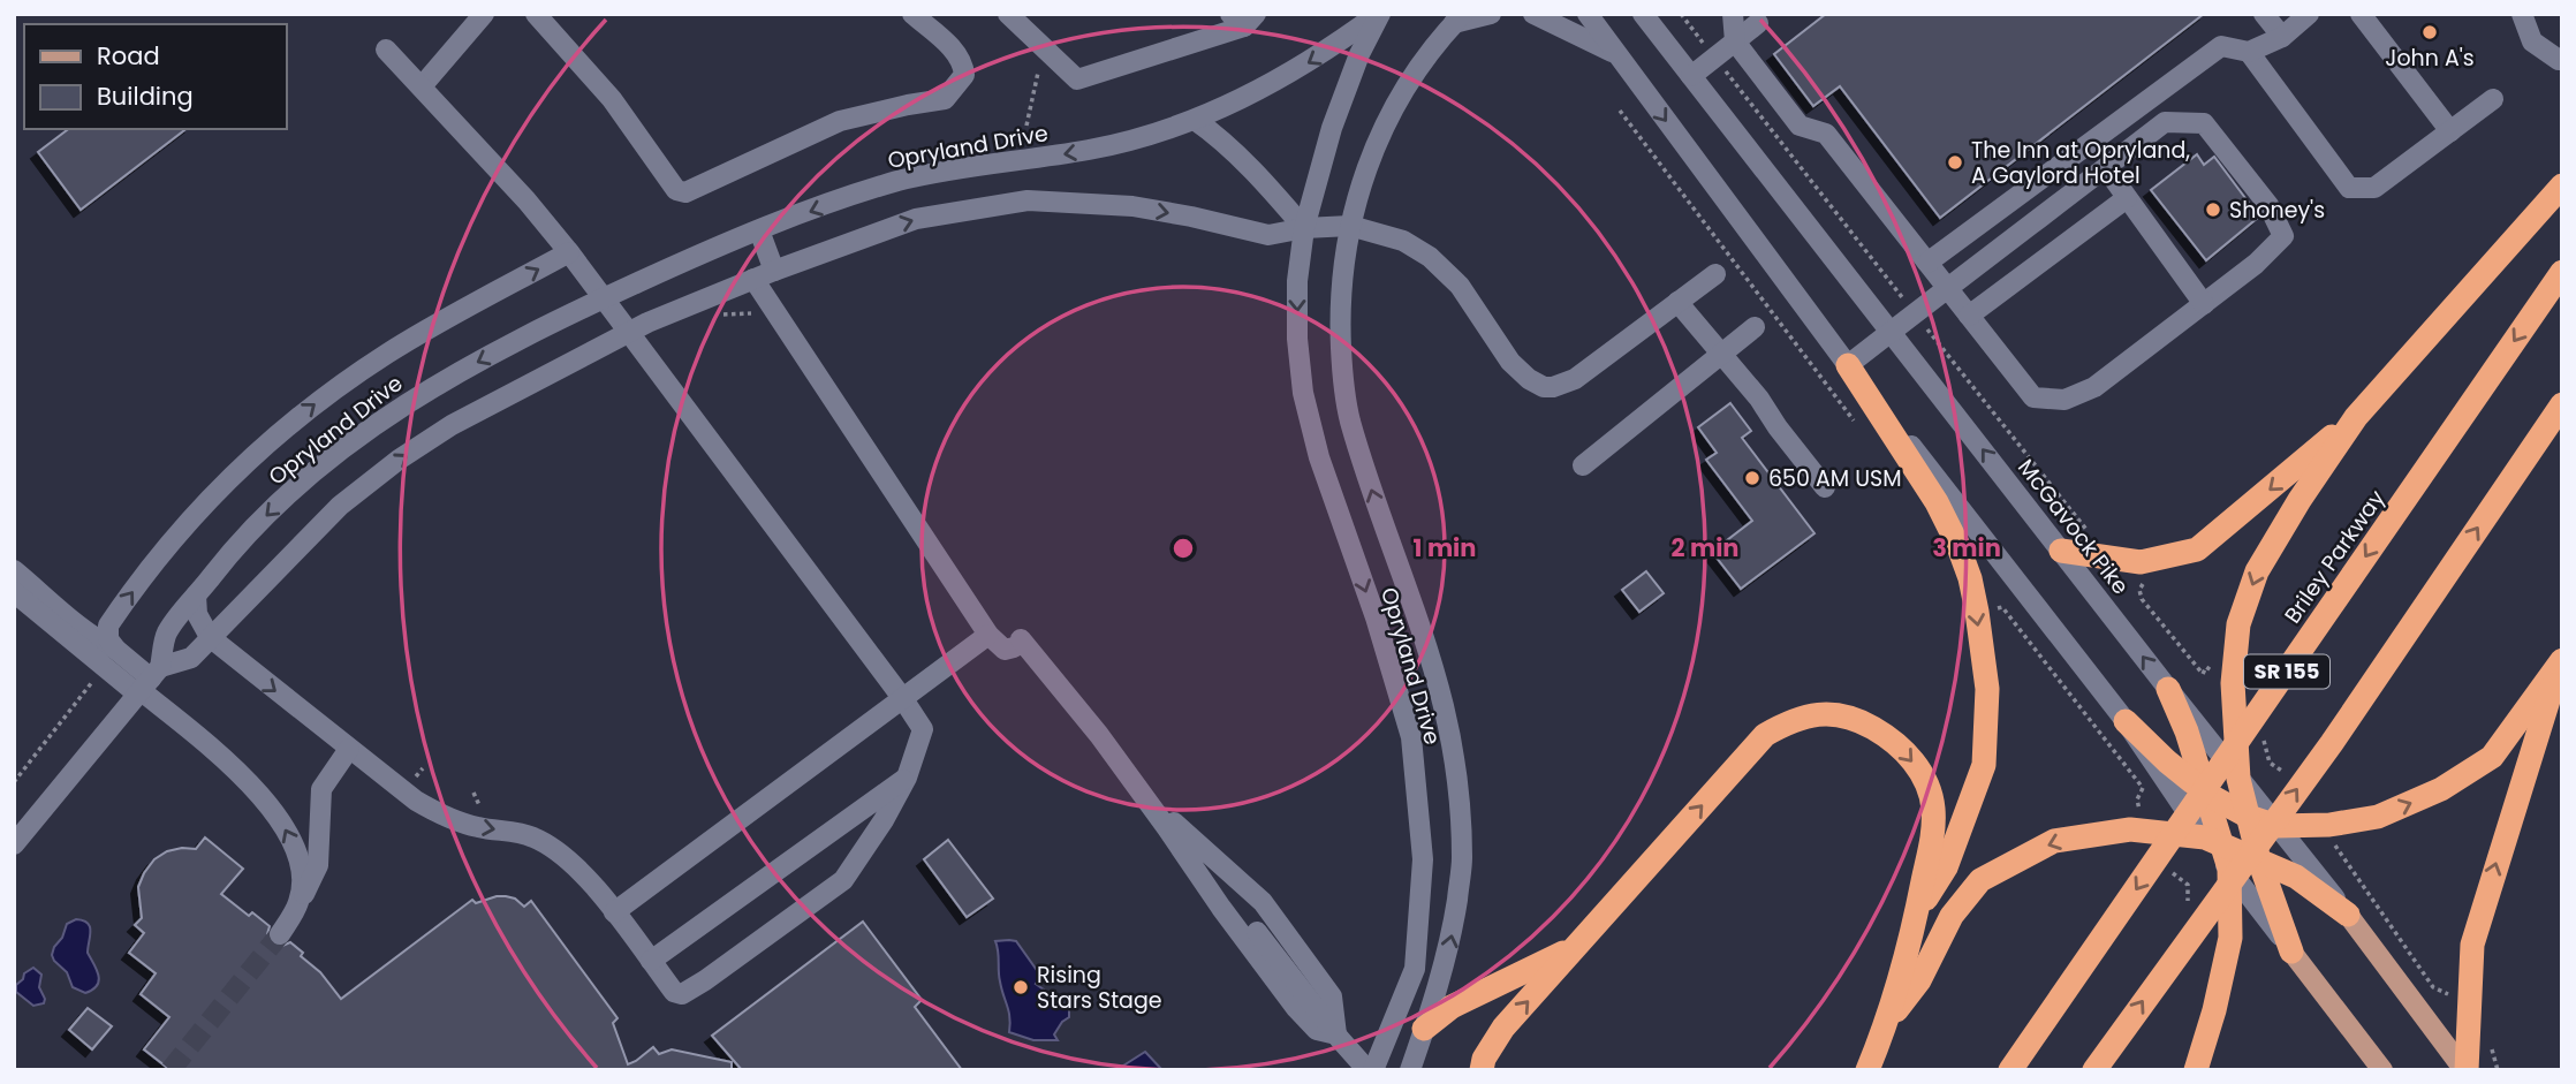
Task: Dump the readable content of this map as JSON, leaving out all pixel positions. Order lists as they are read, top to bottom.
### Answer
{
  "streets": {
    "highway": ["Briley Parkway", "SR 155"],
    "street": ["Opryland Drive", "McGavock Pike"]
  },
  "places": [
    "John A's",
    "The Inn at Opryland, A Gaylord Hotel",
    "Shoney's",
    "650 AM USM",
    "Rising Stars Stage"
  ],
  "legend": ["Road", "Building"],
  "rings": ["1 min", "2 min", "3 min"]
}
